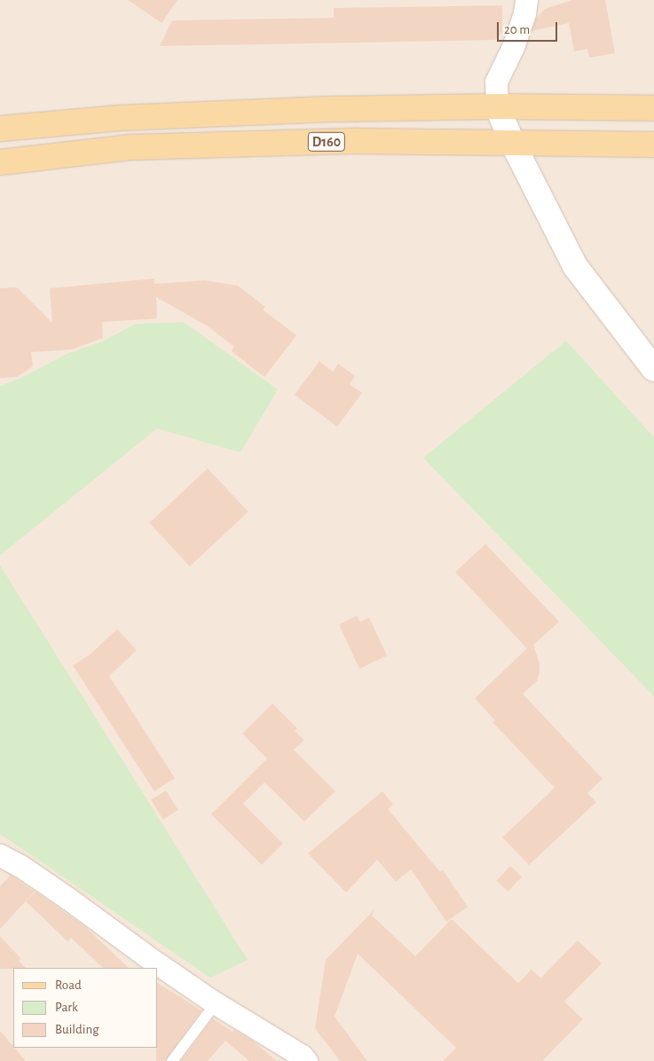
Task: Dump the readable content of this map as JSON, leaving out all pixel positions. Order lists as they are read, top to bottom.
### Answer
{
  "streets": {
    "main road": ["D160"]
  },
  "legend": ["Road", "Park", "Building"],
  "scale_bar": "20 m"
}
